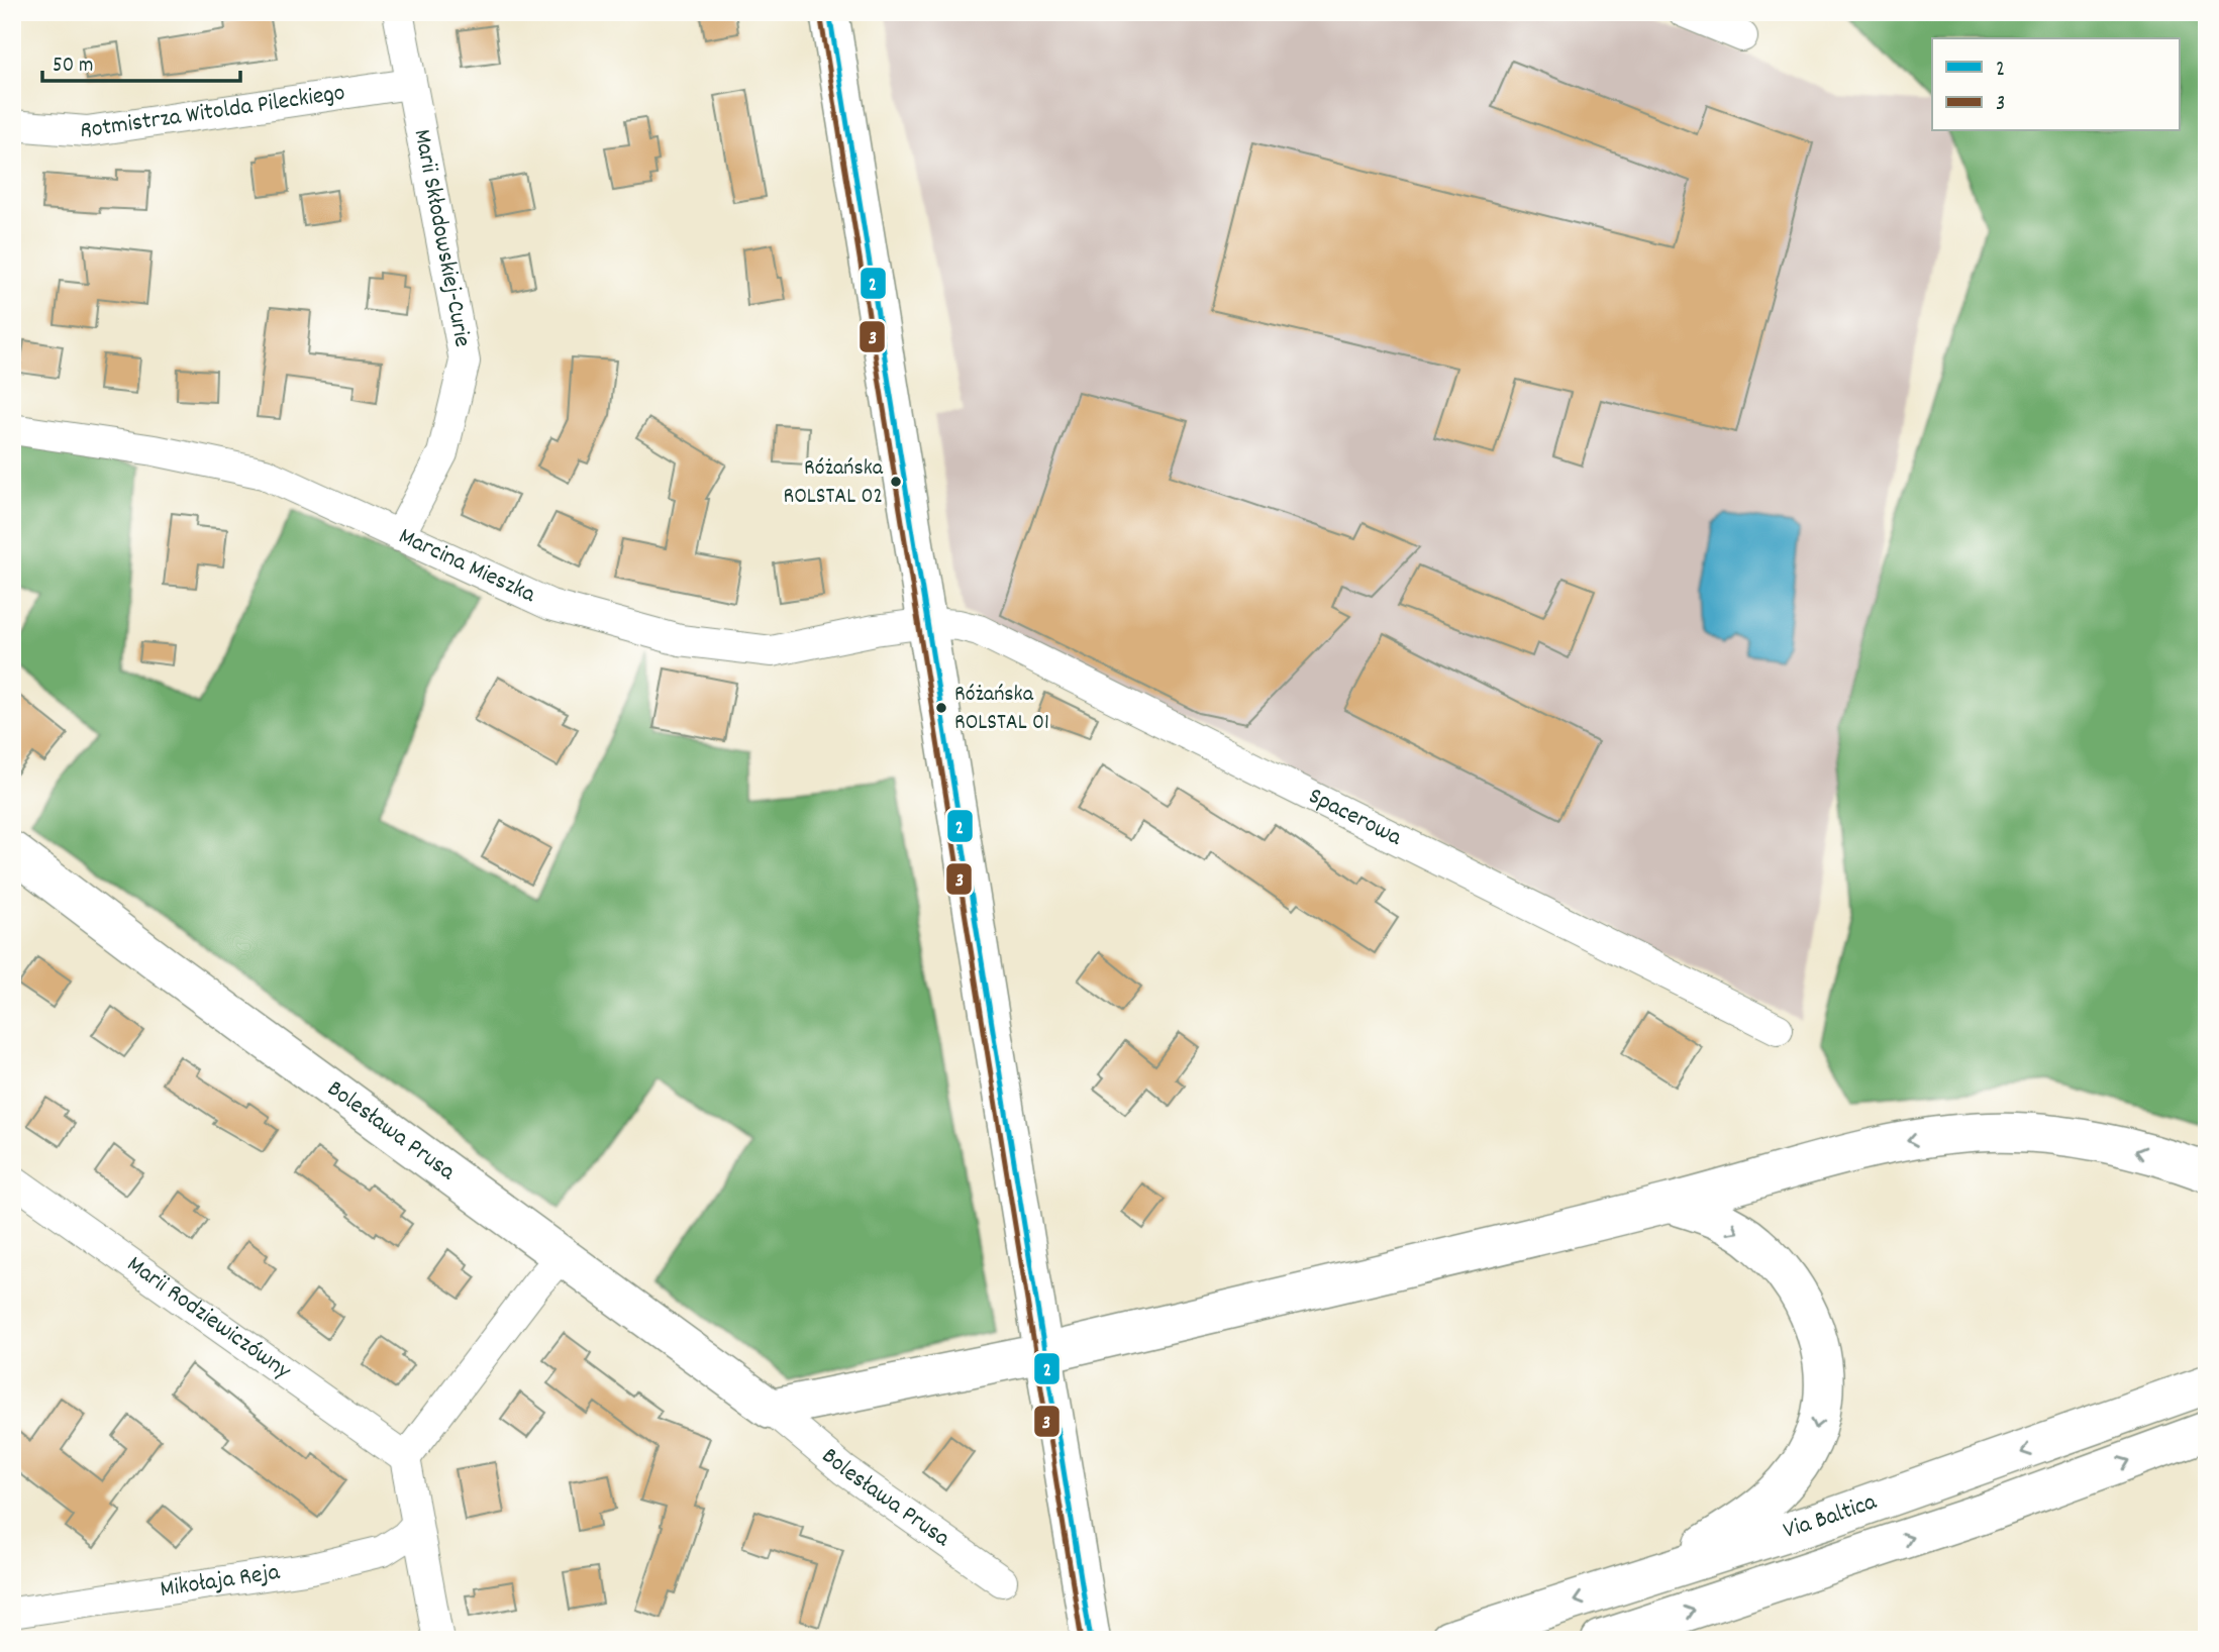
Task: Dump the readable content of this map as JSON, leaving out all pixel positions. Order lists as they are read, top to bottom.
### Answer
{
  "streets": {
    "main road": ["Bolesława Prusa", "Via Baltica"],
    "street": [
      "Rotmistrza Witolda Pileckiego",
      "Marii Skłodowskiej-Curie",
      "Marcina Mieszka",
      "Spacerowa",
      "Marii Rodziewiczówny",
      "Mikołaja Reja"
    ]
  },
  "crossings": [
    ["Rotmistrza Witolda Pileckiego", "Marii Skłodowskiej-Curie"],
    ["Marii Skłodowskiej-Curie", "Marcina Mieszka"],
    ["Marcina Mieszka", "Spacerowa"]
  ],
  "places": ["Różańska ROLSTAL 02", "Różańska ROLSTAL 01"],
  "lines": ["transit line 2", "transit line 3"],
  "legend": ["2", "3"],
  "scale_bar": "50 m"
}
